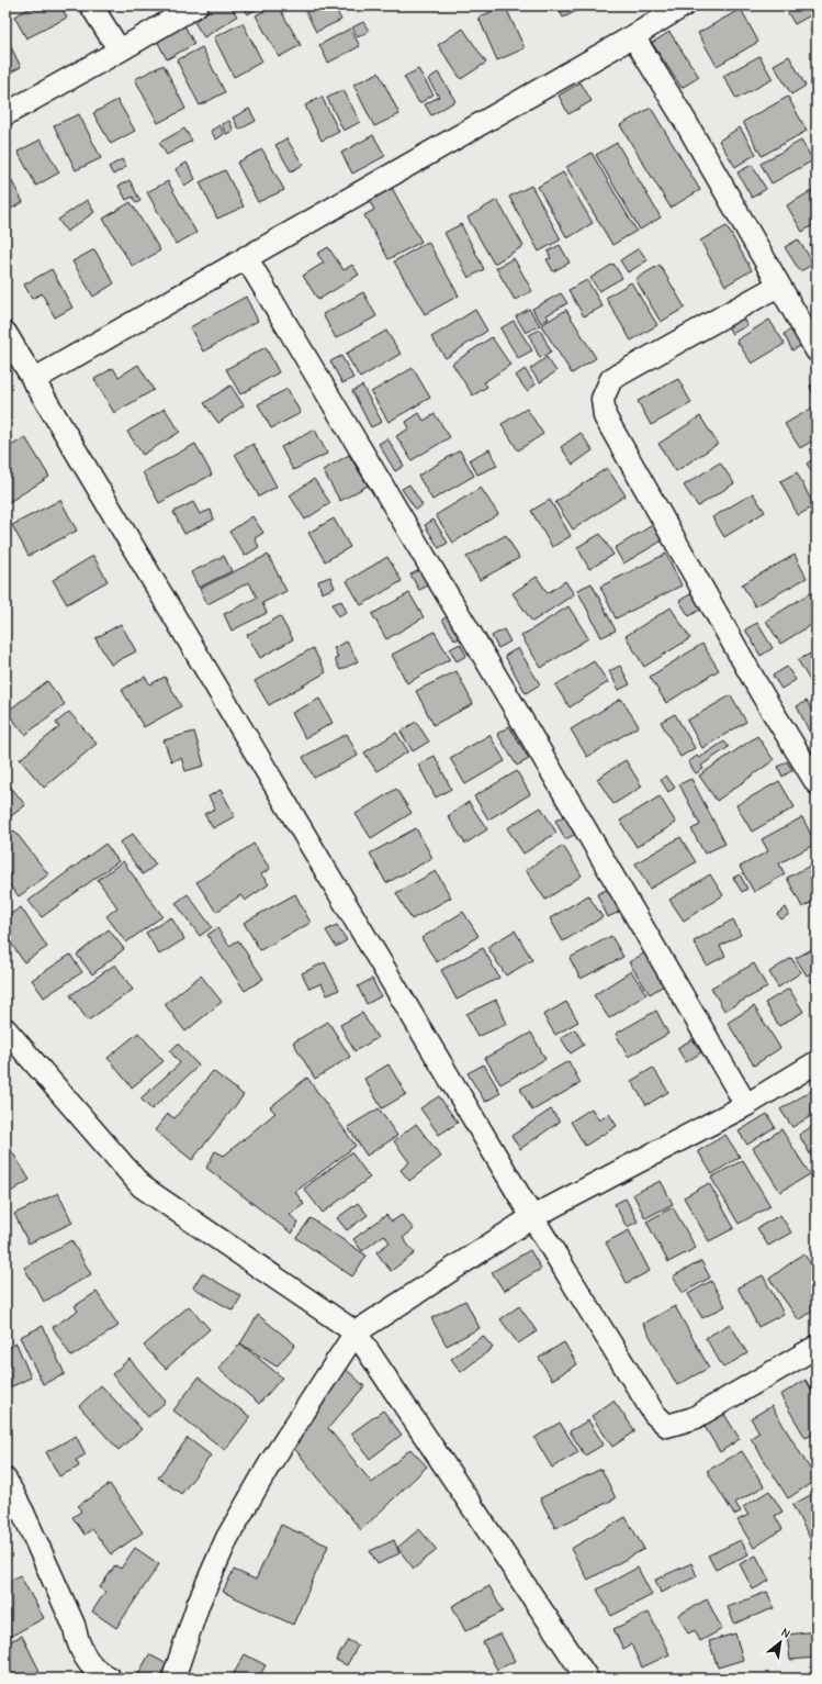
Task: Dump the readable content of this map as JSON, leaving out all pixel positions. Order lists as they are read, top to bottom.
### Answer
{
  "north": "top right"
}
